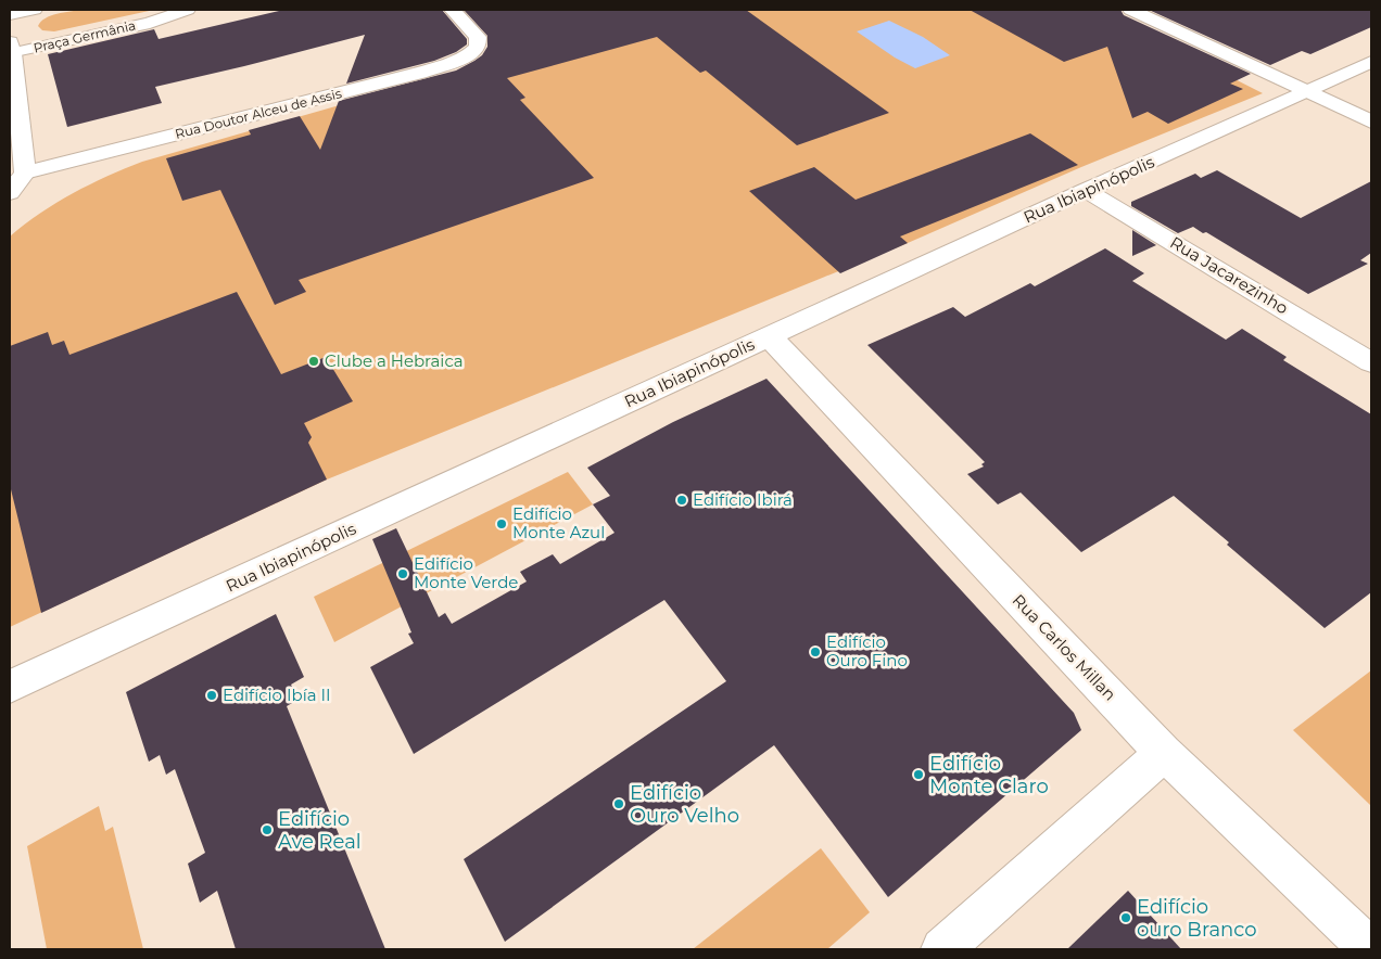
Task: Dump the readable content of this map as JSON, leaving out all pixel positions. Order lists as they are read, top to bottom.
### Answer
{
  "streets": {
    "street": [
      "Praça Germânia",
      "Rua Doutor Alceu de Assis",
      "Rua Ibiapinópolis",
      "Rua Jacarezinho",
      "Rua Carlos Millan"
    ]
  },
  "crossings": [
    ["Rua Ibiapinópolis", "Rua Jacarezinho"],
    ["Rua Ibiapinópolis", "Rua Carlos Millan"]
  ],
  "places": [
    "Clube a Hebraica",
    "Edifício Ibirá",
    "Edifício Monte Azul",
    "Edifício Monte Verde",
    "Edifício Ouro Fino",
    "Edifício Ibía II",
    "Edifício Monte Claro",
    "Edifício Ouro Velho",
    "Edifício Ave Real",
    "Edifício ouro Branco"
  ]
}
